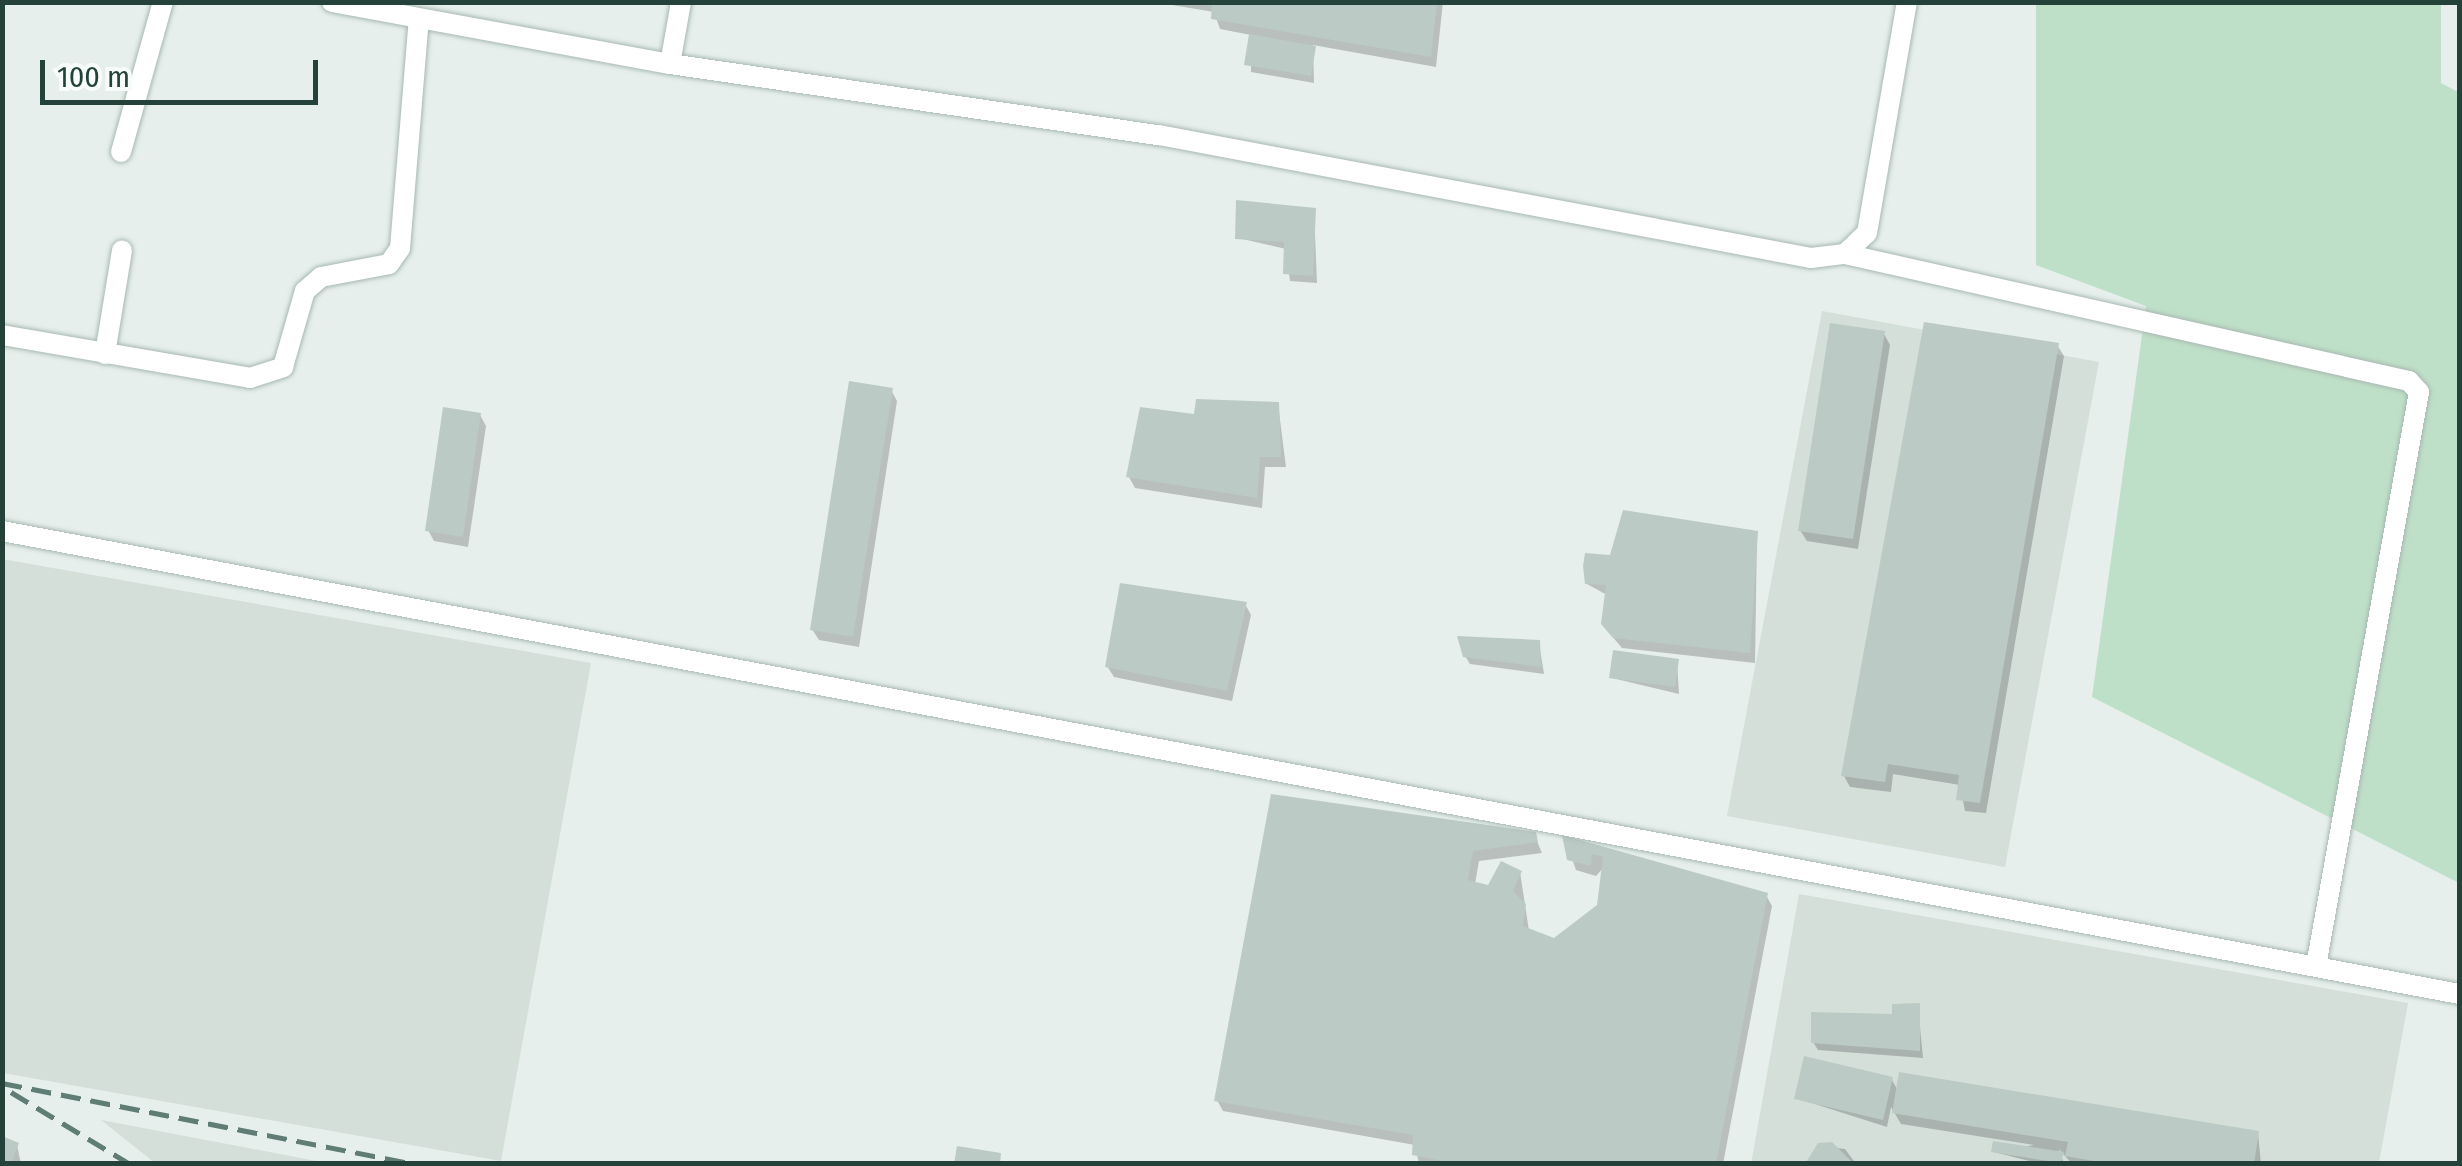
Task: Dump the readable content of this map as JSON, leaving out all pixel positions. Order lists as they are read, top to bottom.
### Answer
{
  "scale_bar": "100 m"
}
